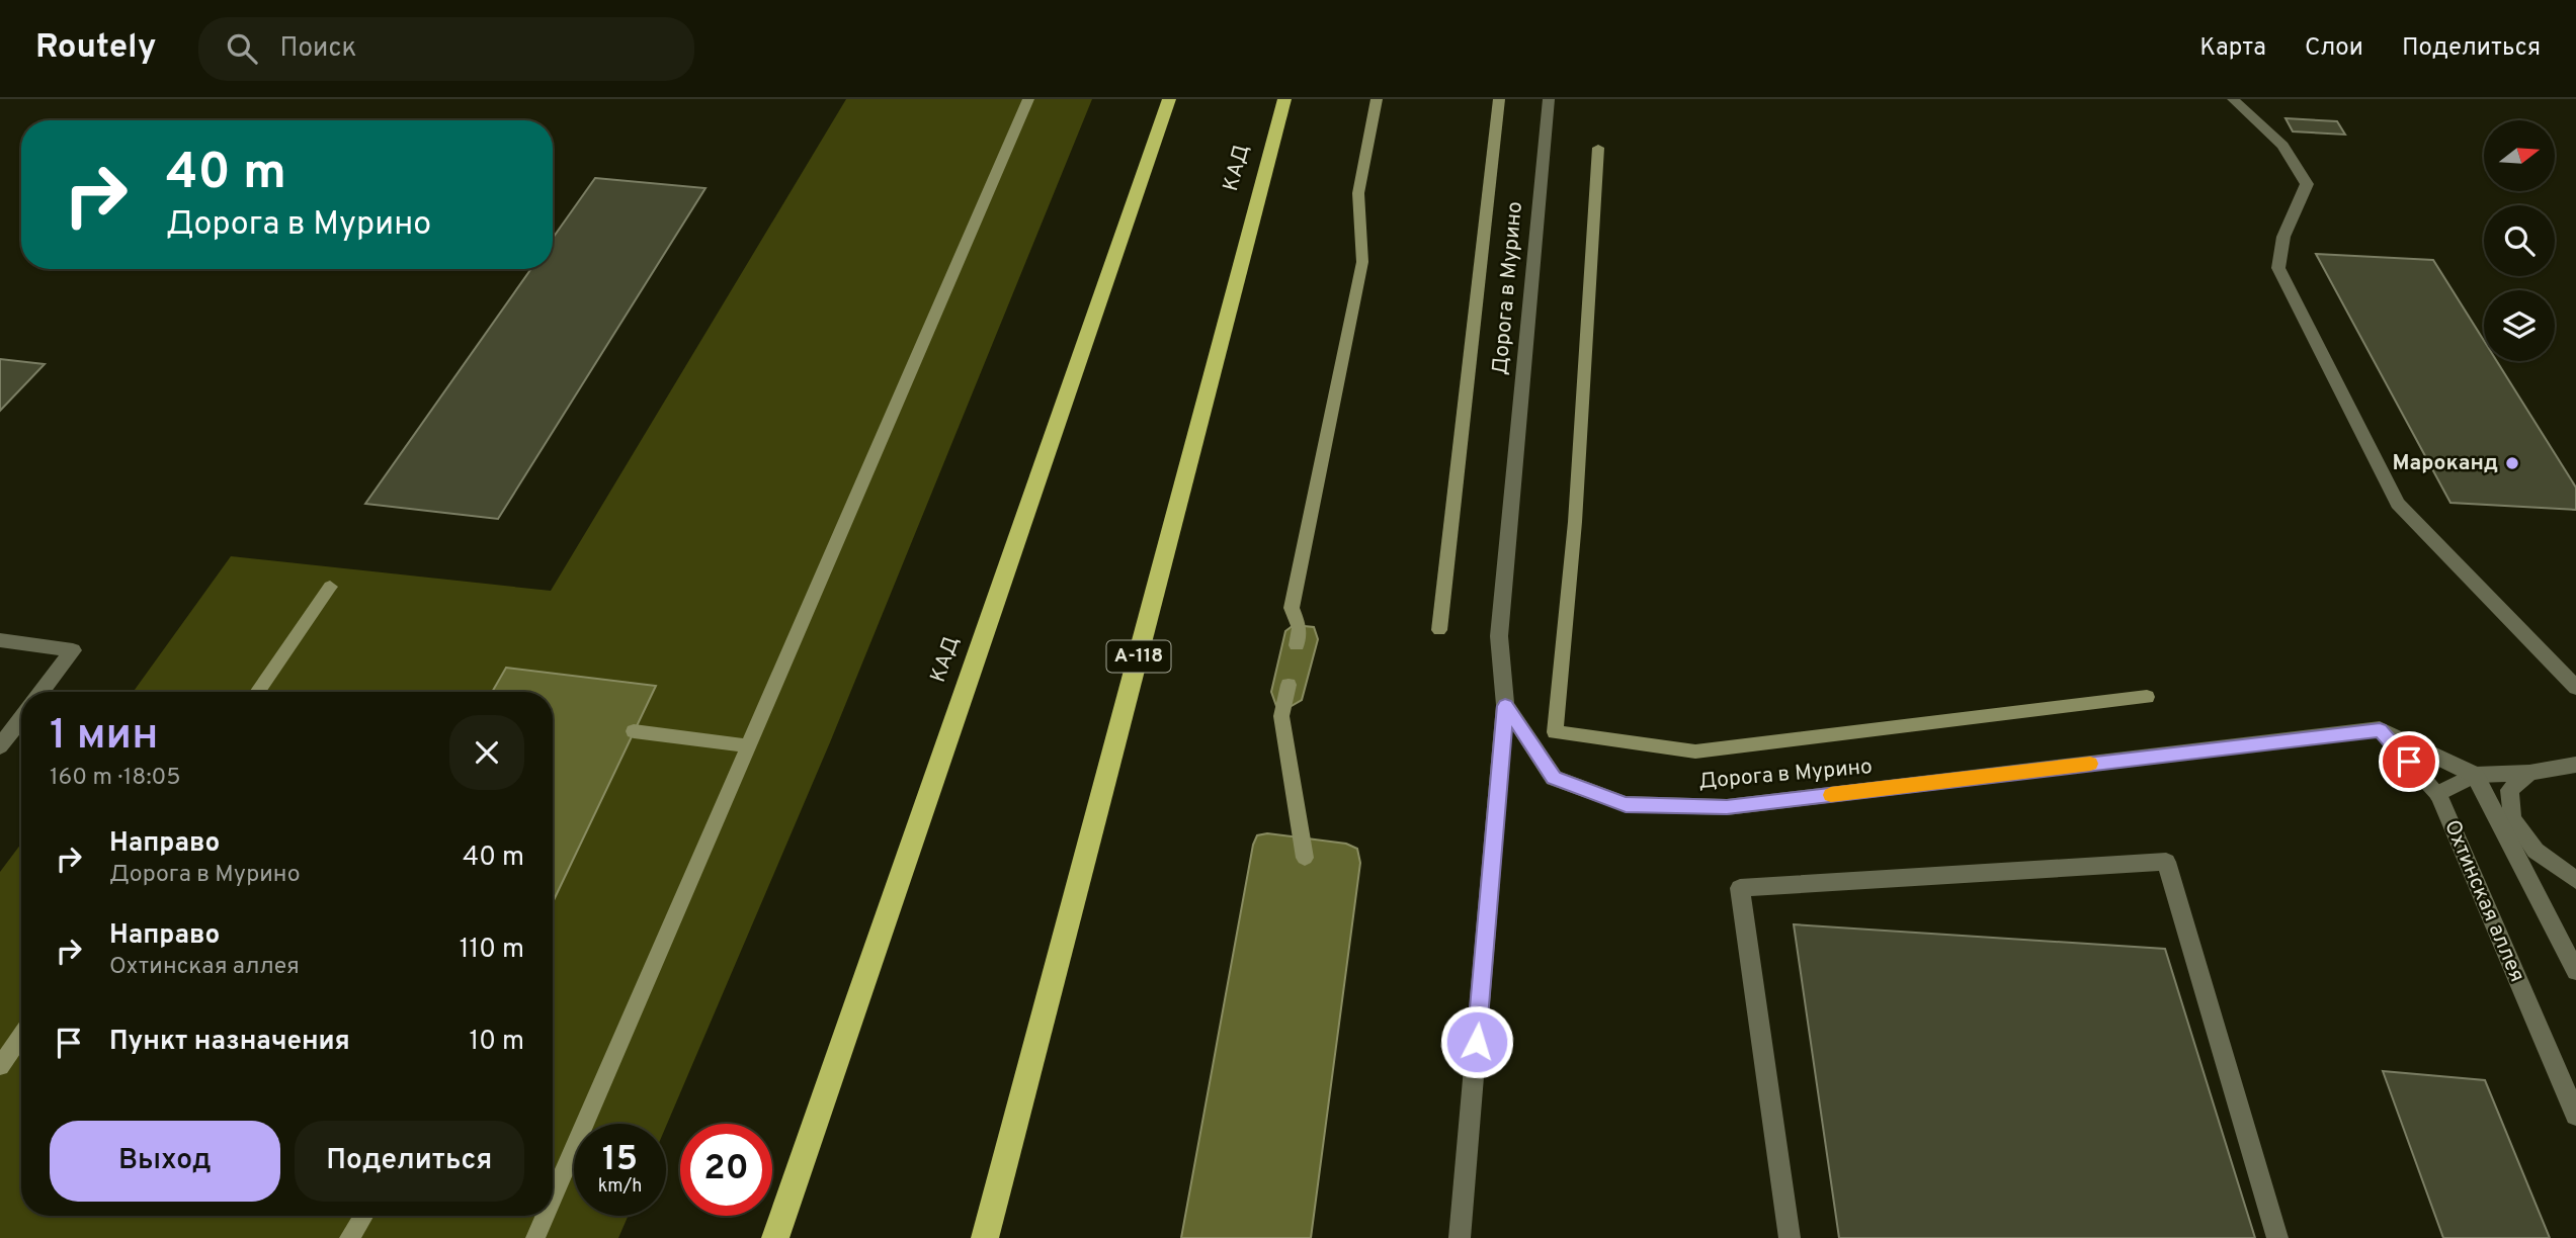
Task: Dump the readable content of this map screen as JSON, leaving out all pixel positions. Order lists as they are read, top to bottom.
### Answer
{
  "streets": {
    "highway": ["КАД", "А-118"],
    "street": ["Дорога в Мурино", "Охтинская аллея"]
  },
  "crossings": [
    ["Дорога в Мурино", "Охтинская аллея"]
  ],
  "places": ["Мароканд"],
  "north": "right",
  "page": {
    "header": "Routely",
    "search": "Поиск",
    "nav": ["Карта", "Слои", "Поделиться"],
    "turn": ["40 m", "Дорога в Мурино"],
    "heading": ["1 мин", "160 m · 18:05"],
    "list": [
      {
        "name": "Направо",
        "note": "Дорога в Мурино",
        "value": "40 m"
      },
      {
        "name": "Направо",
        "note": "Охтинская аллея",
        "value": "110 m"
      },
      {
        "name": "Пункт назначения",
        "value": "10 m"
      }
    ],
    "buttons": ["Выход", "Поделиться"],
    "speed": "15 km/h",
    "limit": "20"
  }
}
